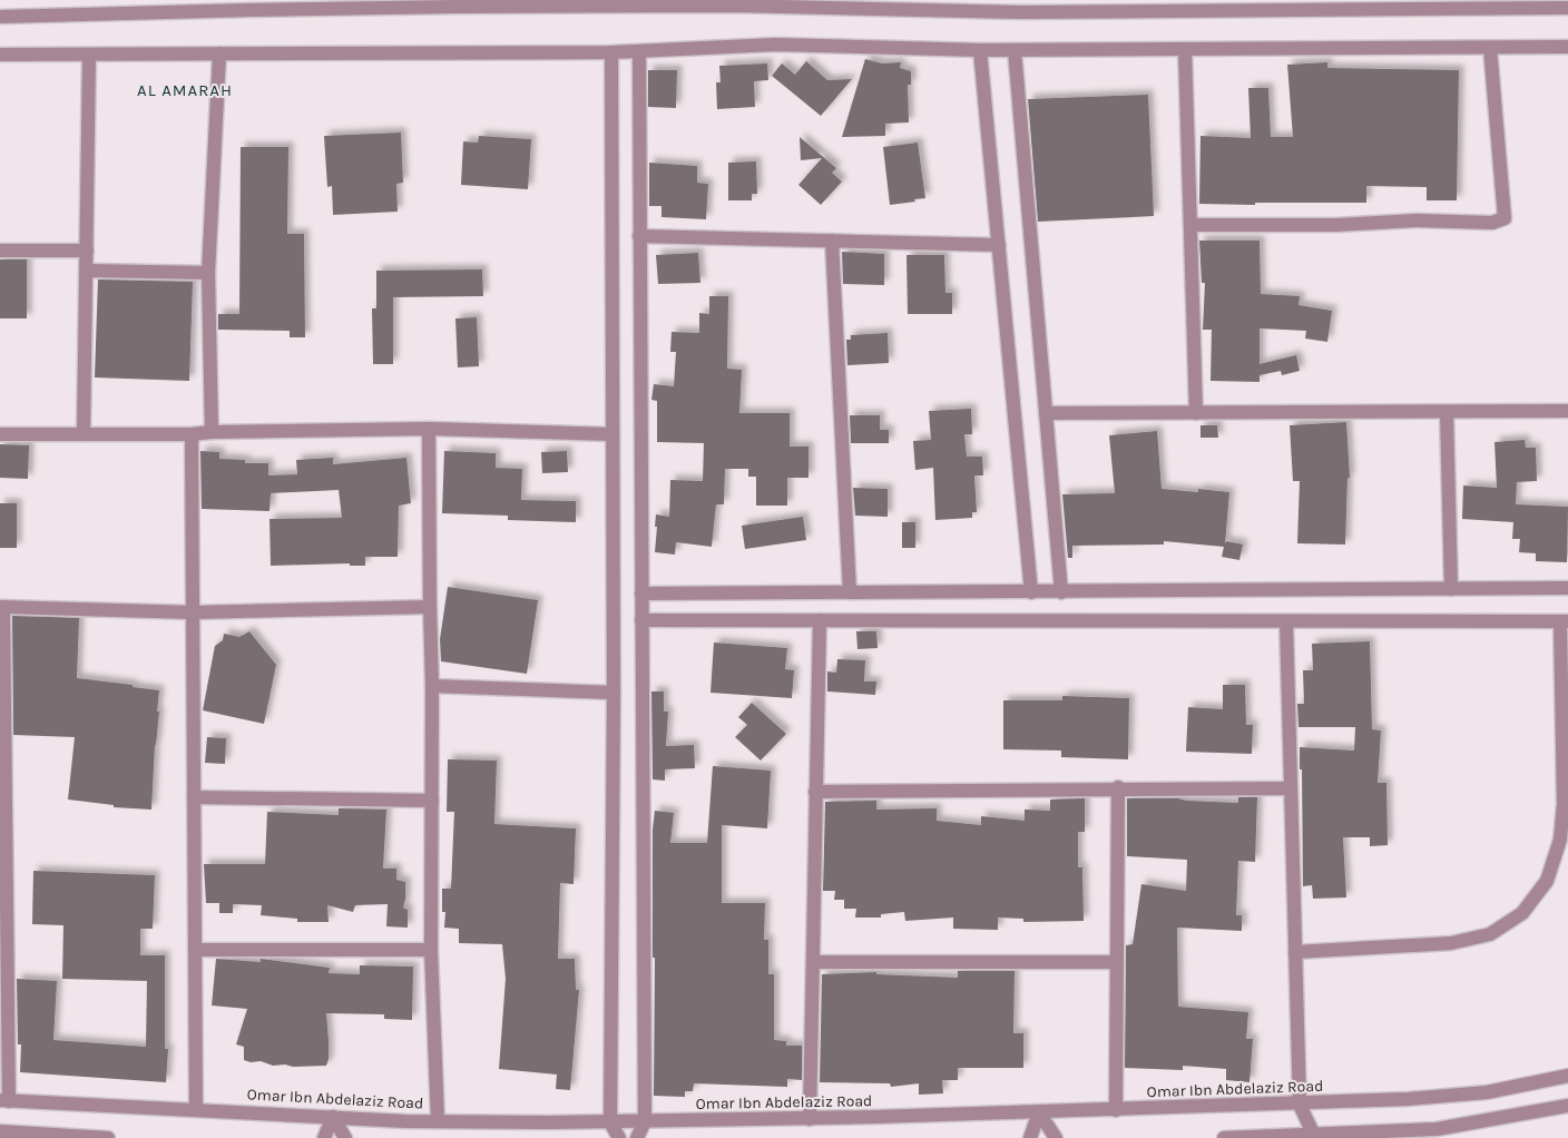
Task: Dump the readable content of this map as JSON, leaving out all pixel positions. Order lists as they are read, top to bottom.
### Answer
{
  "streets": {
    "street": ["Omar Ibn Abdelaziz Road"]
  },
  "districts": ["AL AMARAH"]
}
